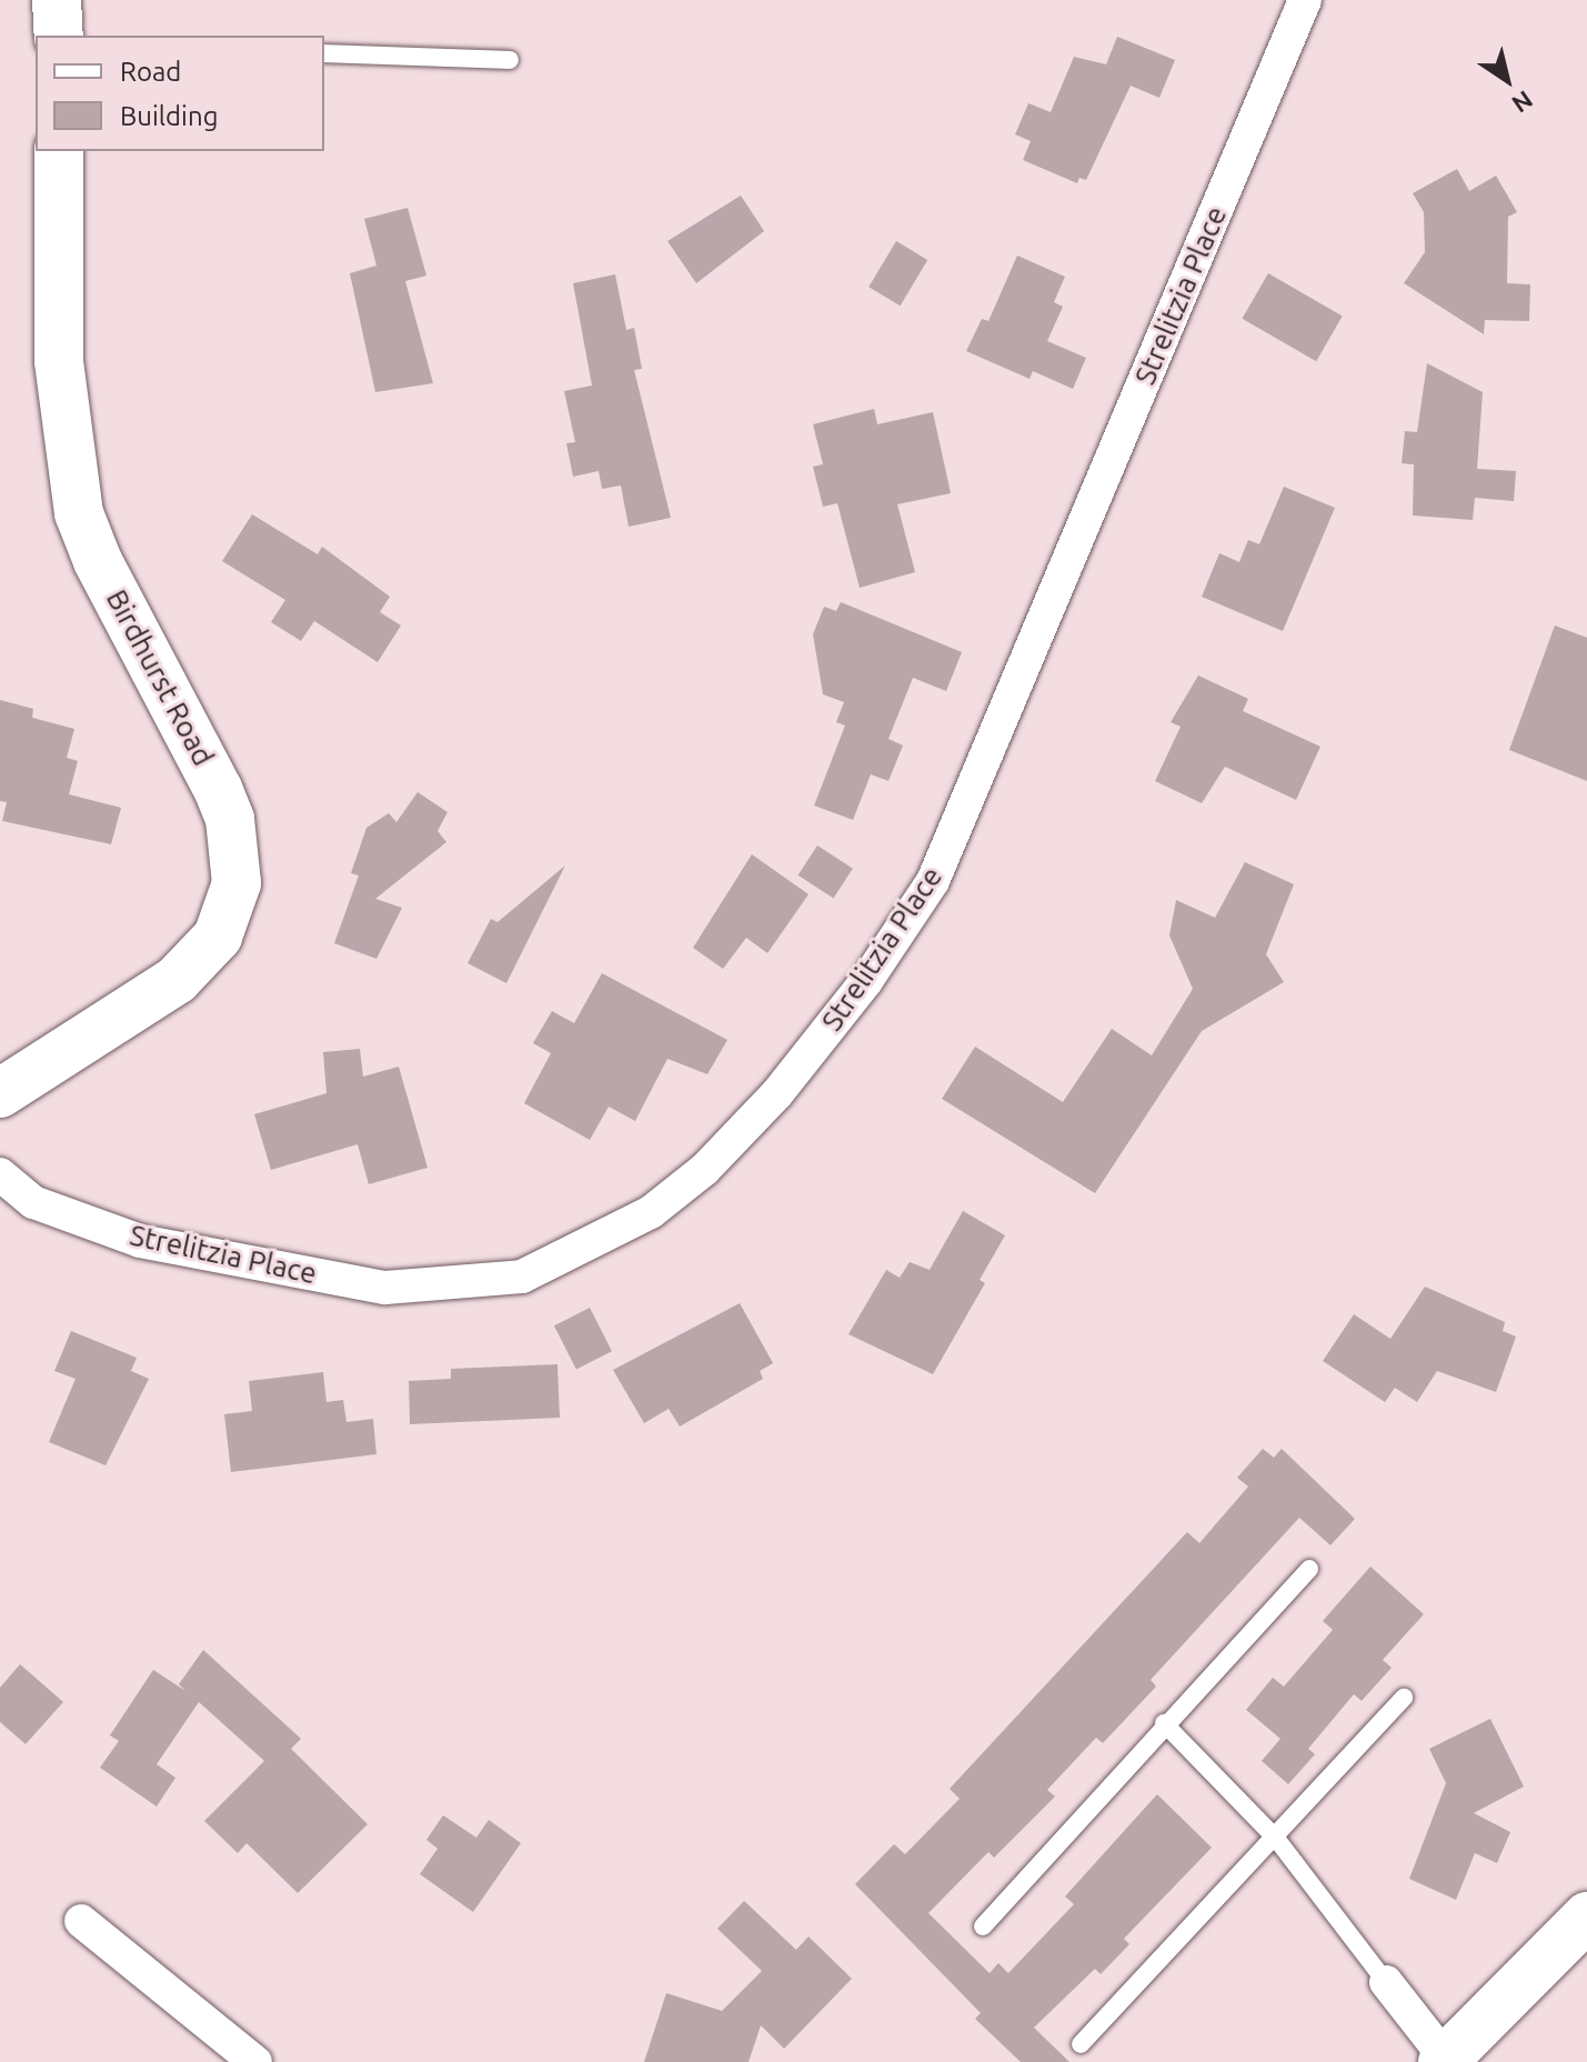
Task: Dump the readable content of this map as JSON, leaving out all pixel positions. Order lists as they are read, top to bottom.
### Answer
{
  "streets": {
    "street": ["Strelitzia Place", "Birdhurst Road"]
  },
  "legend": ["Road", "Building"],
  "north": "bottom right"
}
